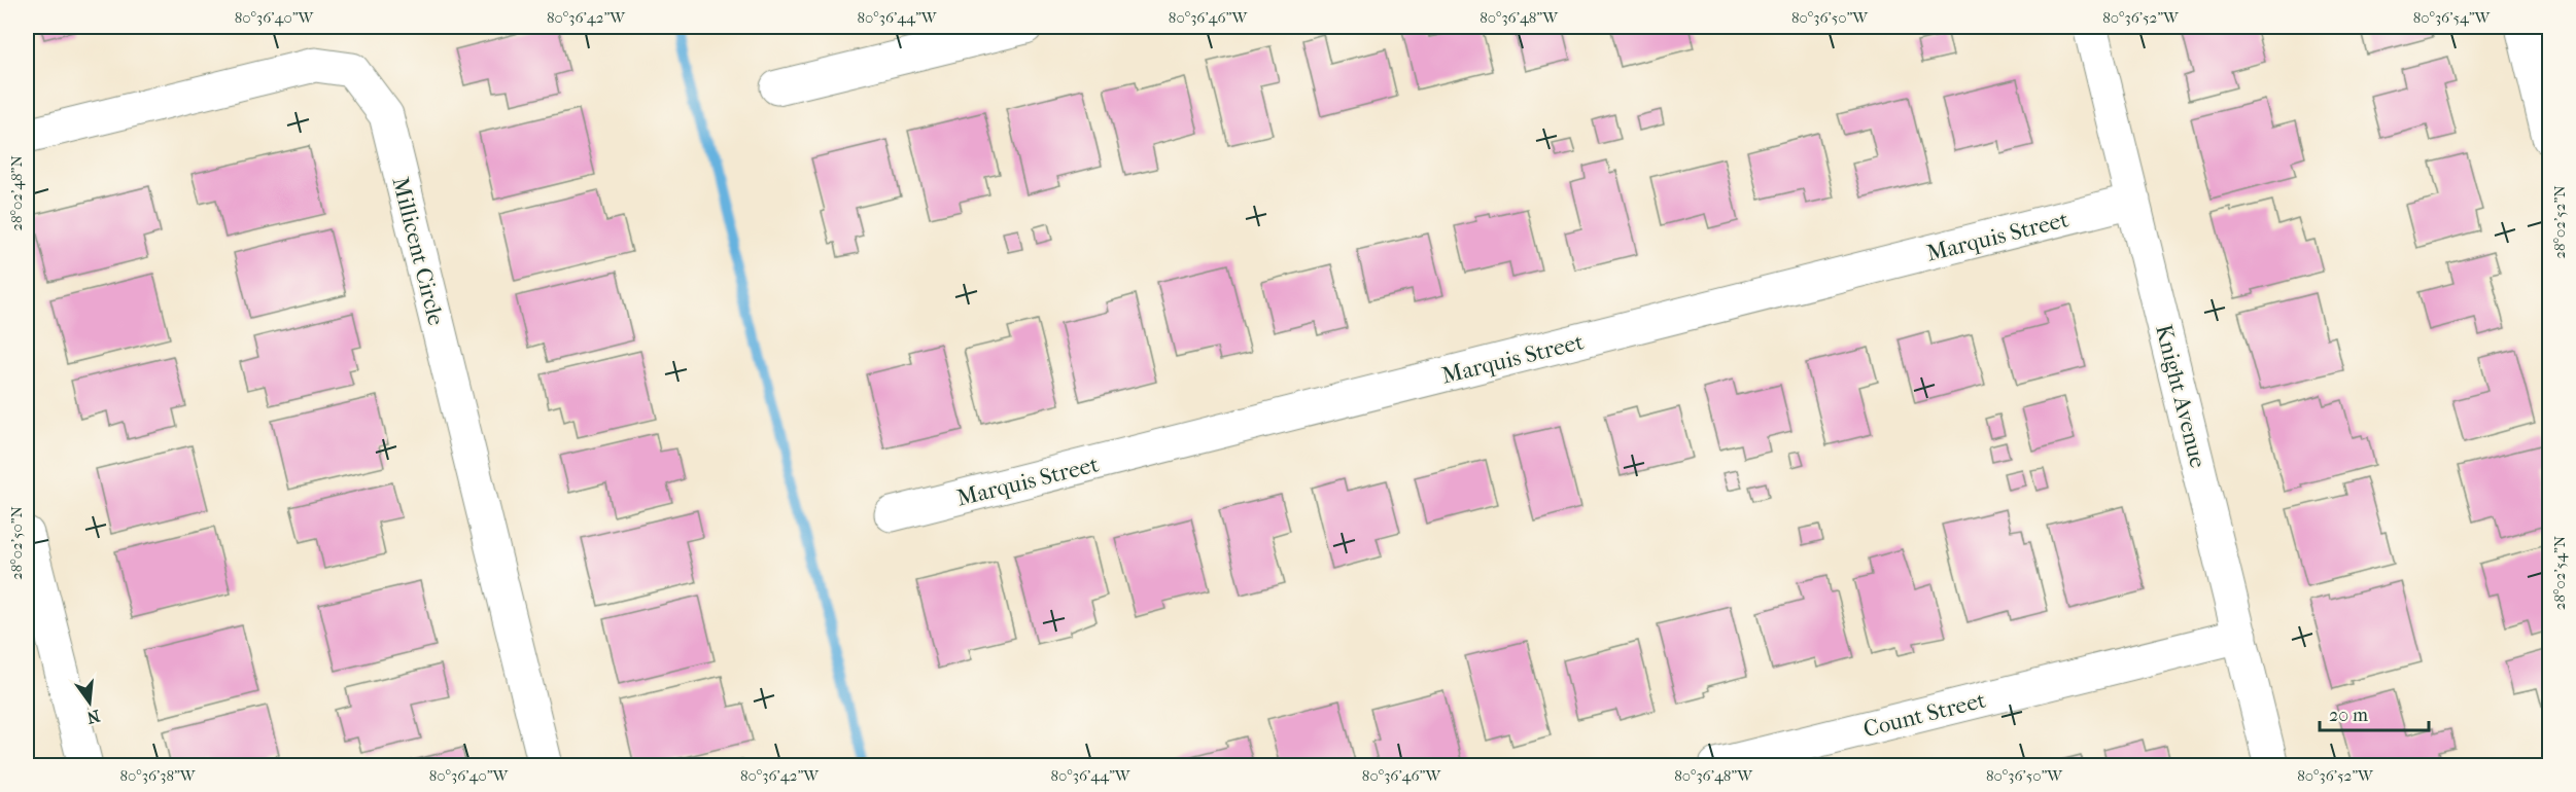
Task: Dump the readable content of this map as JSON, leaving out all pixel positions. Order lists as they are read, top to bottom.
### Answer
{
  "streets": {
    "street": [
      "Marquis Street",
      "Millicent Circle",
      "Knight Avenue",
      "Count Street"
    ]
  },
  "crossings": [
    ["Marquis Street", "Knight Avenue"],
    ["Knight Avenue", "Count Street"]
  ],
  "scale_bar": "20 m",
  "north": "bottom",
  "coordinates": [
    "80°36'40\"W",
    "80°36'42\"W",
    "80°36'44\"W",
    "80°36'46\"W",
    "80°36'48\"W",
    "80°36'50\"W",
    "80°36'52\"W",
    "80°36'54\"W",
    "28°02'48\"N",
    "28°02'52\"N",
    "28°02'50\"N",
    "28°02'54\"N",
    "80°36'38\"W"
  ]
}
